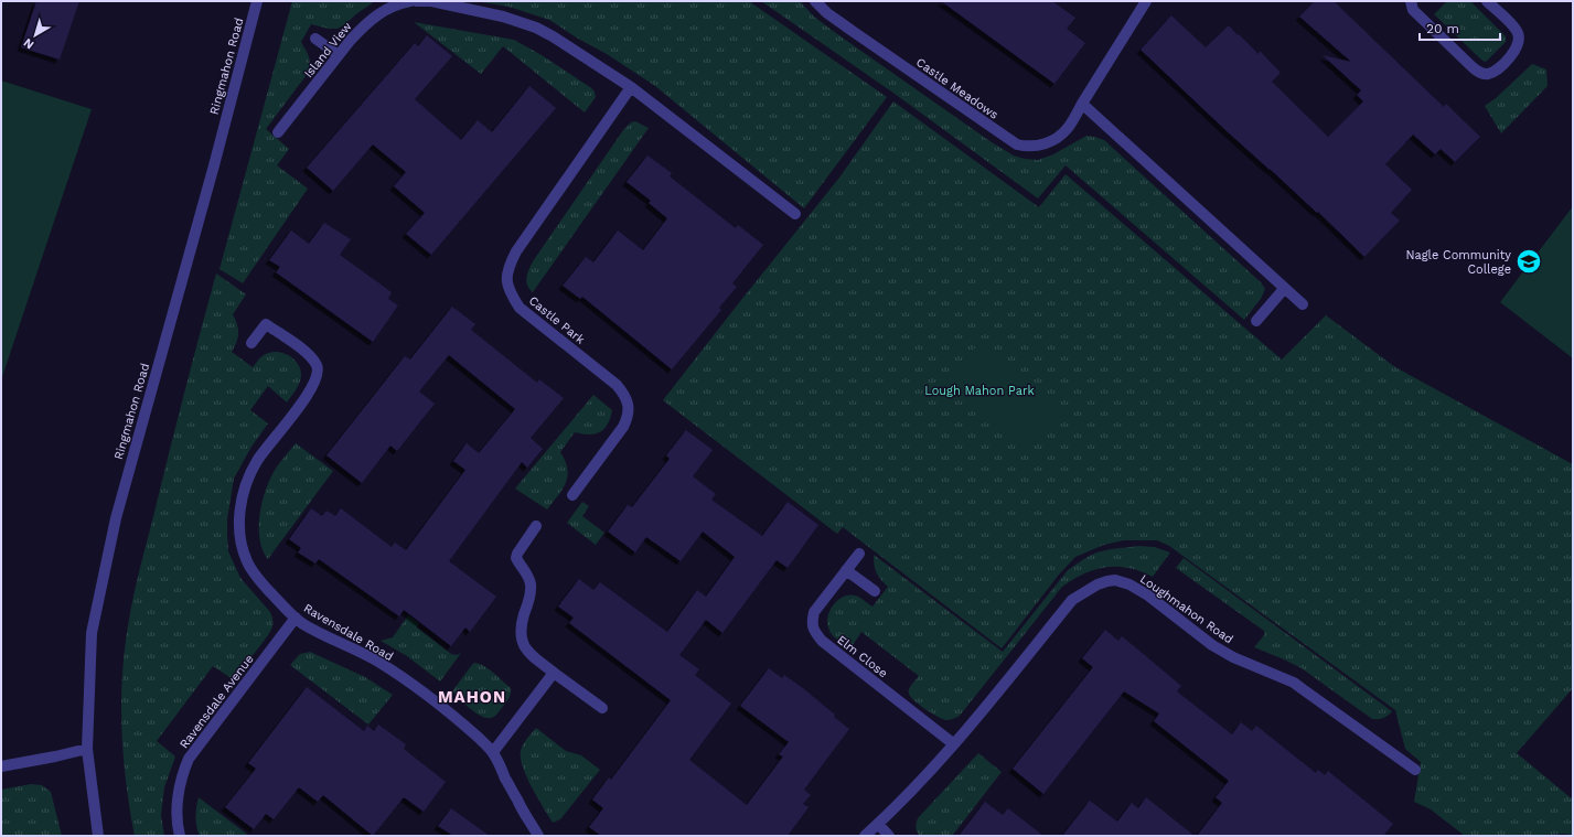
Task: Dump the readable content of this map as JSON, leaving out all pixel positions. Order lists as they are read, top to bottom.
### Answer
{
  "streets": {
    "street": [
      "Island View",
      "Ringmahon Road",
      "Castle Meadows",
      "Castle Park",
      "Loughmahon Road",
      "Ravensdale Road",
      "Elm Close",
      "Ravensdale Avenue"
    ]
  },
  "crossings": [
    ["Loughmahon Road", "Elm Close"],
    ["Ravensdale Road", "Ravensdale Avenue"]
  ],
  "districts": ["MAHON"],
  "parks": ["Lough Mahon Park"],
  "places": {
    "school or university": ["Nagle Community College"]
  },
  "scale_bar": "20 m",
  "north": "bottom left"
}
